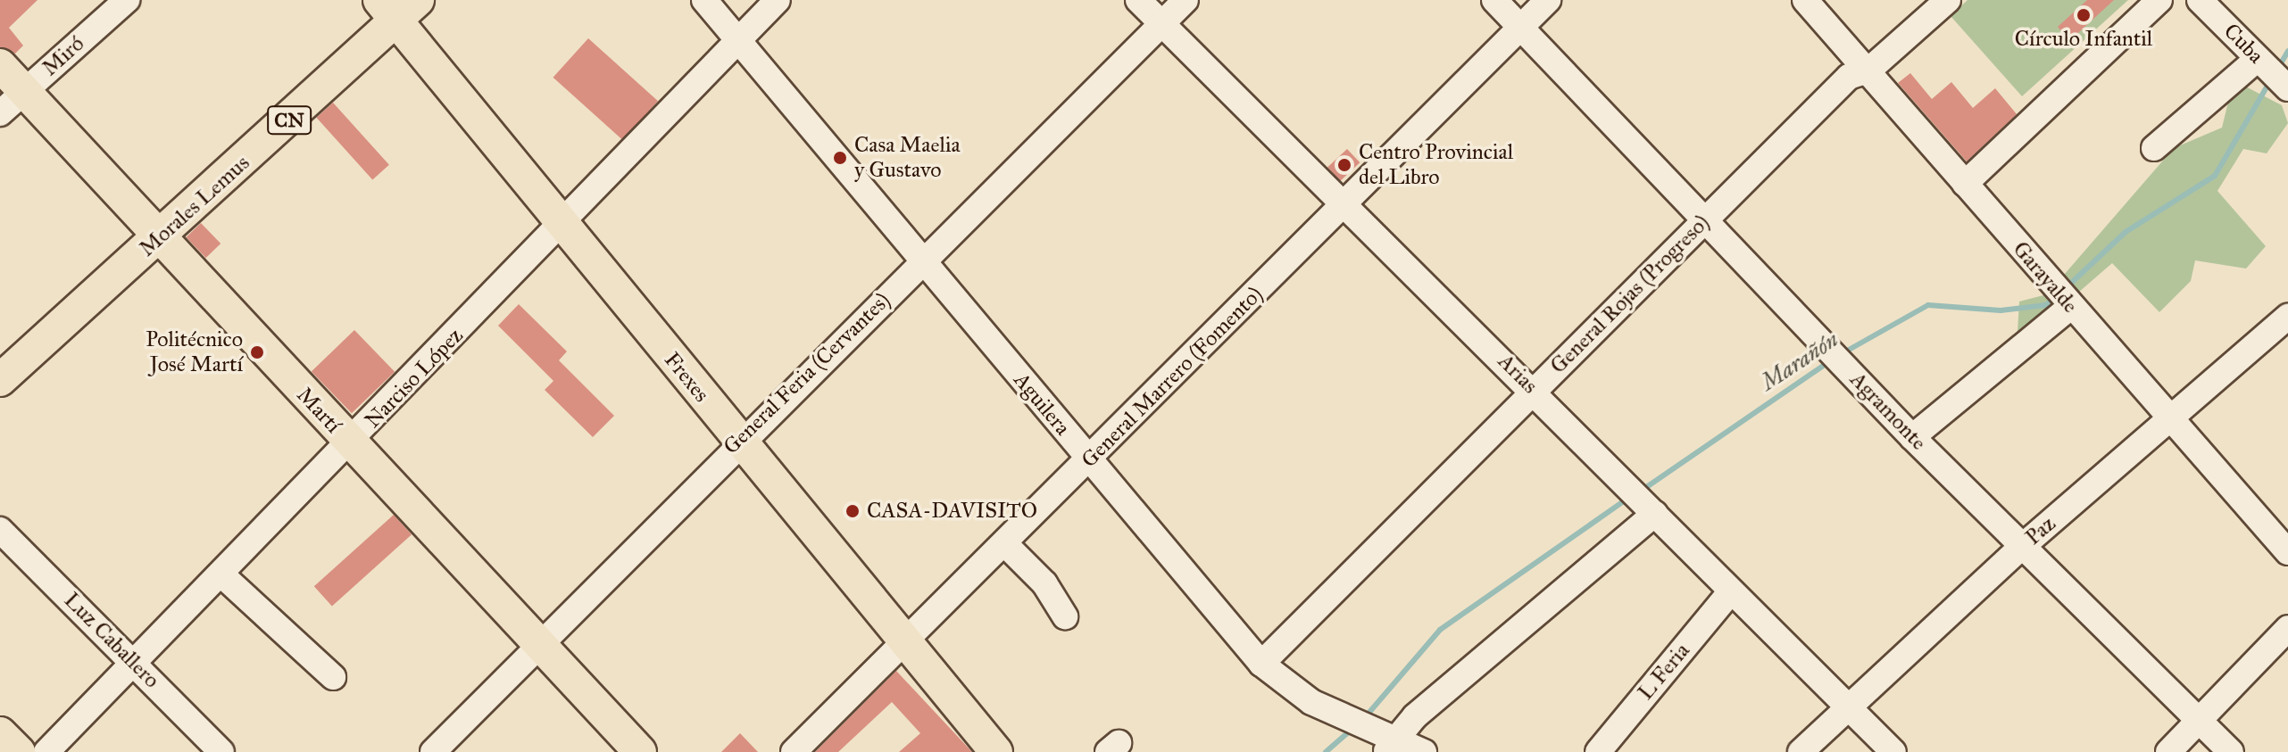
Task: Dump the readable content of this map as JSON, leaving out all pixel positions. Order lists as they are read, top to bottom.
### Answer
{
  "streets": {
    "main road": [
      "CN",
      "Morales Lemus",
      "Frexes",
      "Martí"
    ],
    "street": [
      "Cuba",
      "Miró",
      "Garayalde",
      "General Rojas (Progreso)",
      "General Feria (Cervantes)",
      "Arias",
      "General Marrero (Fomento)",
      "Narciso López",
      "Aguilera",
      "Agramonte",
      "Paz",
      "Luz Caballero",
      "L Feria"
    ]
  },
  "crossings": [
    ["Miró", "Martí"],
    ["Morales Lemus", "Frexes"],
    ["Morales Lemus", "Martí"],
    ["Garayalde", "General Rojas (Progreso)"],
    ["Garayalde", "Paz"],
    ["General Rojas (Progreso)", "Arias"],
    ["General Rojas (Progreso)", "Aguilera"],
    ["General Rojas (Progreso)", "Agramonte"],
    ["General Feria (Cervantes)", "Arias"],
    ["General Feria (Cervantes)", "Frexes"],
    ["General Feria (Cervantes)", "Aguilera"],
    ["General Feria (Cervantes)", "Martí"],
    ["Arias", "General Marrero (Fomento)"],
    ["Arias", "Paz"],
    ["Arias", "L Feria"],
    ["Frexes", "General Marrero (Fomento)"],
    ["Frexes", "Narciso López"],
    ["General Marrero (Fomento)", "Aguilera"],
    ["General Marrero (Fomento)", "Agramonte"],
    ["Narciso López", "Aguilera"],
    ["Narciso López", "Martí"],
    ["Narciso López", "Luz Caballero"],
    ["Agramonte", "Paz"]
  ],
  "water": ["Marañón"],
  "places": [
    "Círculo Infantil",
    "Casa Maelia y Gustavo",
    "Centro Provincial del Libro",
    "Politécnico José Martí",
    "CASA-DAVISITO"
  ]
}
